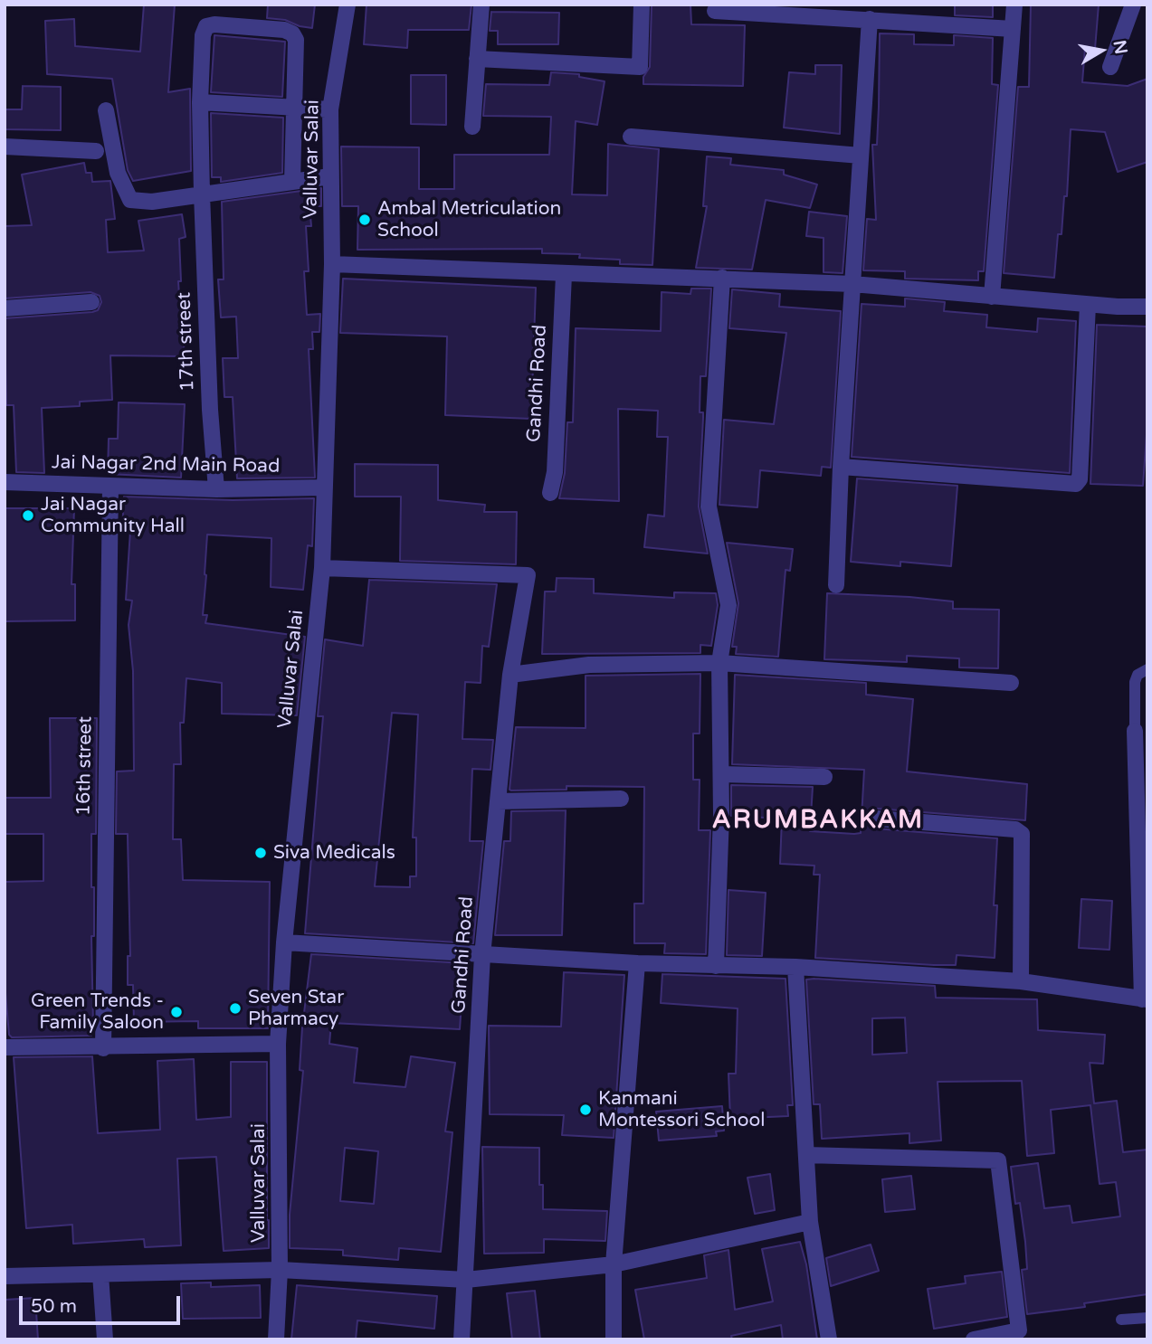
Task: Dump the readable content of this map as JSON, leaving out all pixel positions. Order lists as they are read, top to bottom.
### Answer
{
  "streets": {
    "street": [
      "Valluvar Salai",
      "17th street",
      "Gandhi Road",
      "Jai Nagar 2nd Main Road",
      "16th street"
    ]
  },
  "crossings": [
    ["Valluvar Salai", "Gandhi Road"],
    ["Valluvar Salai", "Jai Nagar 2nd Main Road"],
    ["17th street", "Jai Nagar 2nd Main Road"],
    ["Jai Nagar 2nd Main Road", "16th street"]
  ],
  "districts": ["ARUMBAKKAM"],
  "places": [
    "Ambal Metriculation School",
    "Jai Nagar Community Hall",
    "Siva Medicals",
    "Seven Star Pharmacy",
    "Green Trends - Family Saloon",
    "Kanmani Montessori School"
  ],
  "scale_bar": "50 m",
  "north": "right"
}
